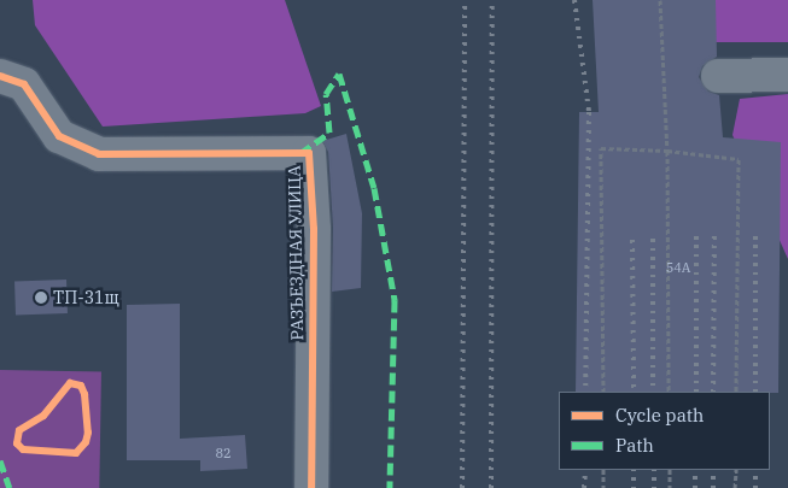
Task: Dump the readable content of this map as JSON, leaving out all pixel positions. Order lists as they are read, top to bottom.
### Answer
{
  "streets": {
    "street": ["РАЗЪЕЗДНАЯ УЛИЦА"]
  },
  "places": ["ТП-31щ"],
  "house_numbers": ["54А", "82"],
  "legend": ["Cycle path", "Path"]
}
